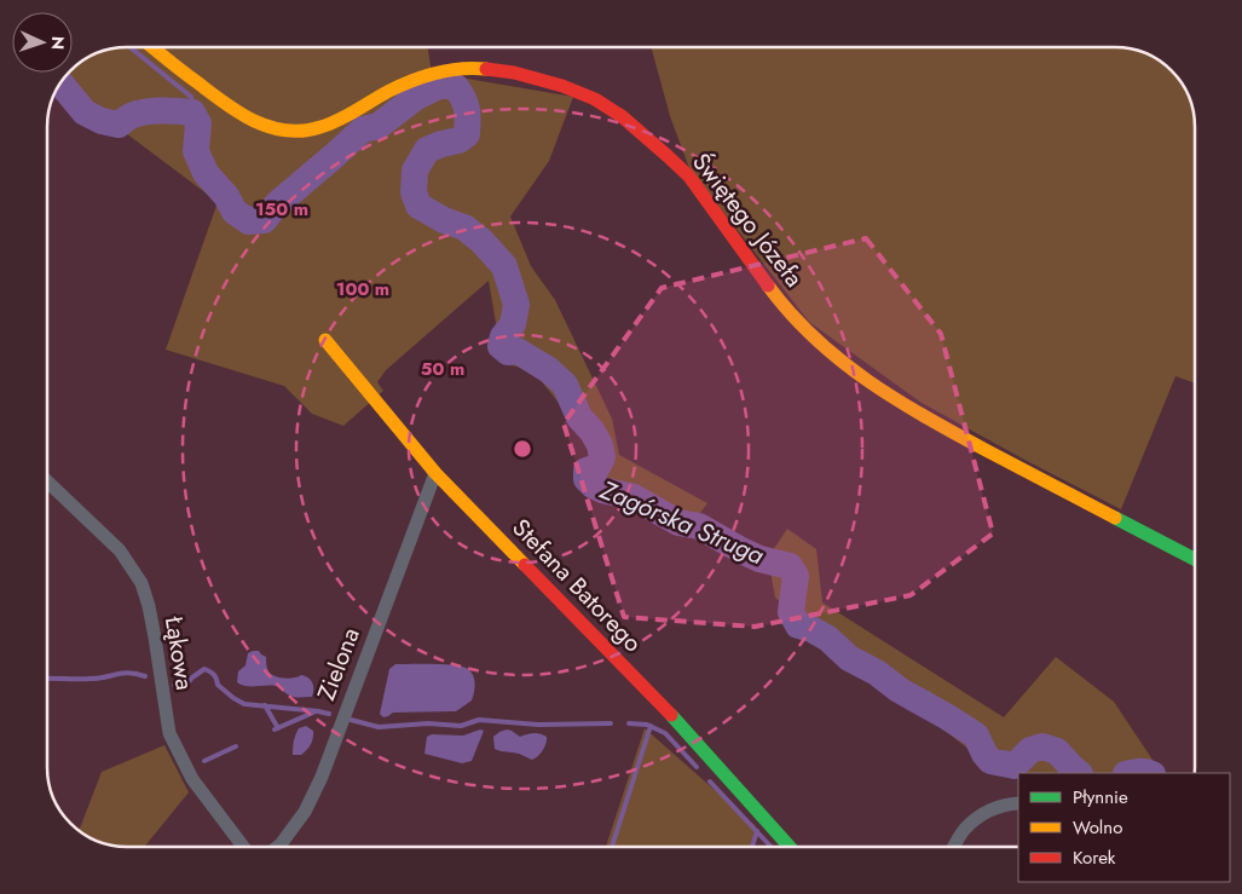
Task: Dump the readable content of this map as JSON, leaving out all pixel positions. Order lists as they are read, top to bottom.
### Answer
{
  "streets": {
    "street": [
      "Świętego Józefa",
      "Stefana Batorego",
      "Łąkowa",
      "Zielona"
    ]
  },
  "crossings": [
    ["Stefana Batorego", "Zielona"]
  ],
  "water": ["Zagórska Struga"],
  "legend": ["Płynnie", "Wolno", "Korek"],
  "north": "right",
  "rings": ["150 m", "100 m", "50 m"]
}
